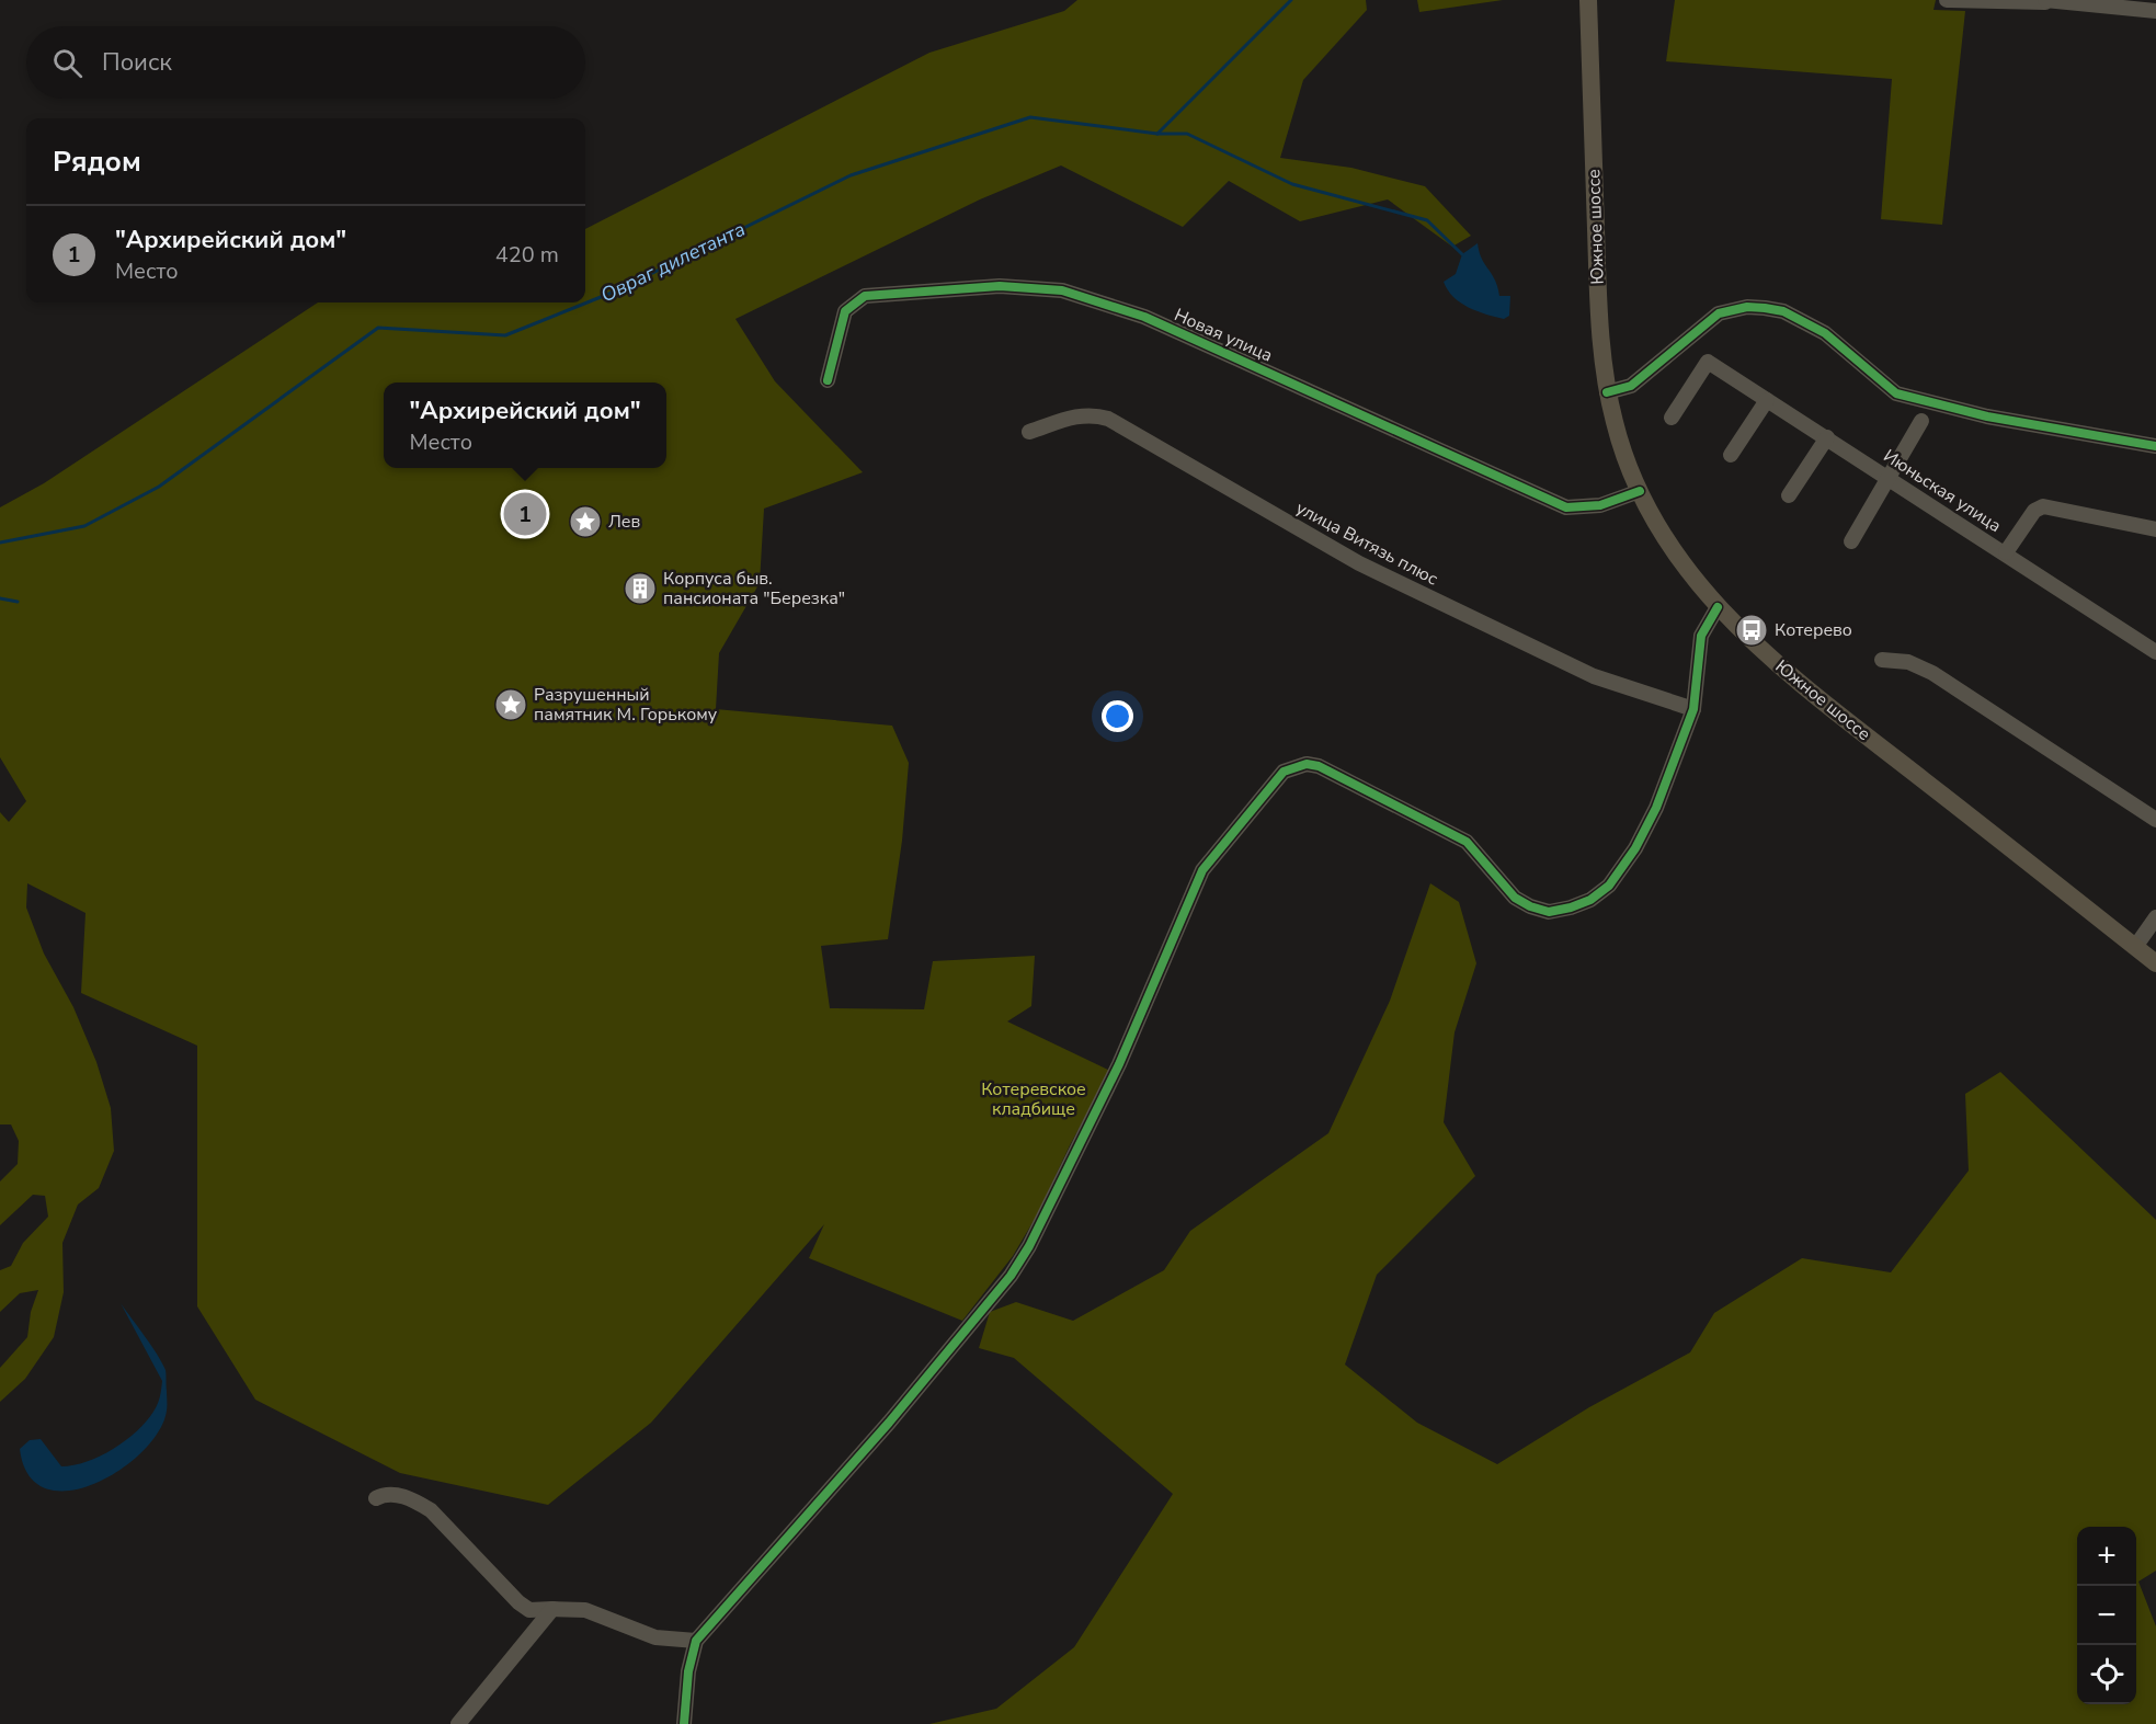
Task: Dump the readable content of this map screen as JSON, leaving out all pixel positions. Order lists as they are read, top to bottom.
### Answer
{
  "streets": {
    "main road": ["Южное шоссе"],
    "street": ["Новая улица", "Июньская улица", "улица Витязь плюс"]
  },
  "crossings": [
    ["Южное шоссе", "Новая улица"]
  ],
  "water": ["Овраг дилетанта"],
  "parks": ["Котеревское кладбище"],
  "places": {
    "place": ["Лев", "Разрушенный памятник М. Горькому"],
    "building": ["Корпуса быв. пансионата \"Березка\""],
    "bus stop": ["Котерево"]
  },
  "page": {
    "search": "Поиск",
    "heading": "Рядом",
    "list": [
      {
        "mark": "1",
        "name": "\"Архирейский дом\"",
        "note": "Место",
        "value": "420 m"
      }
    ],
    "popup": ["\"Архирейский дом\"", "Место"],
    "pins": "1",
    "map_buttons": ["+", "−"]
  }
}
